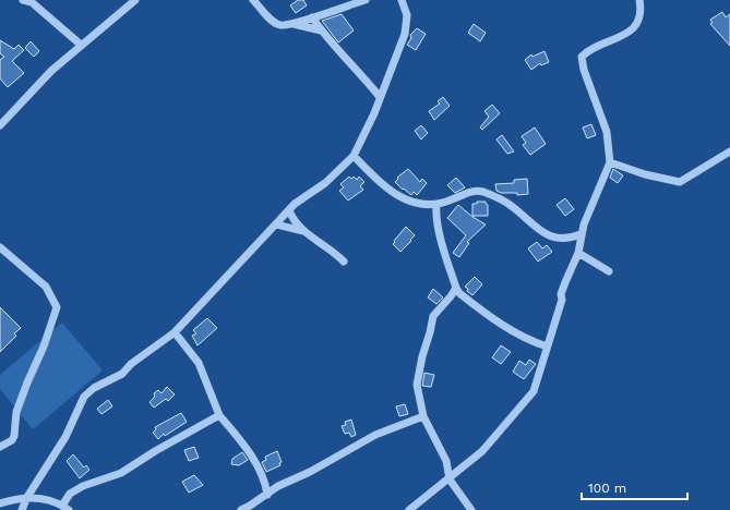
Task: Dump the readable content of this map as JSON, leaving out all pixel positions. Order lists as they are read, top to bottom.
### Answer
{
  "scale_bar": "100 m"
}
